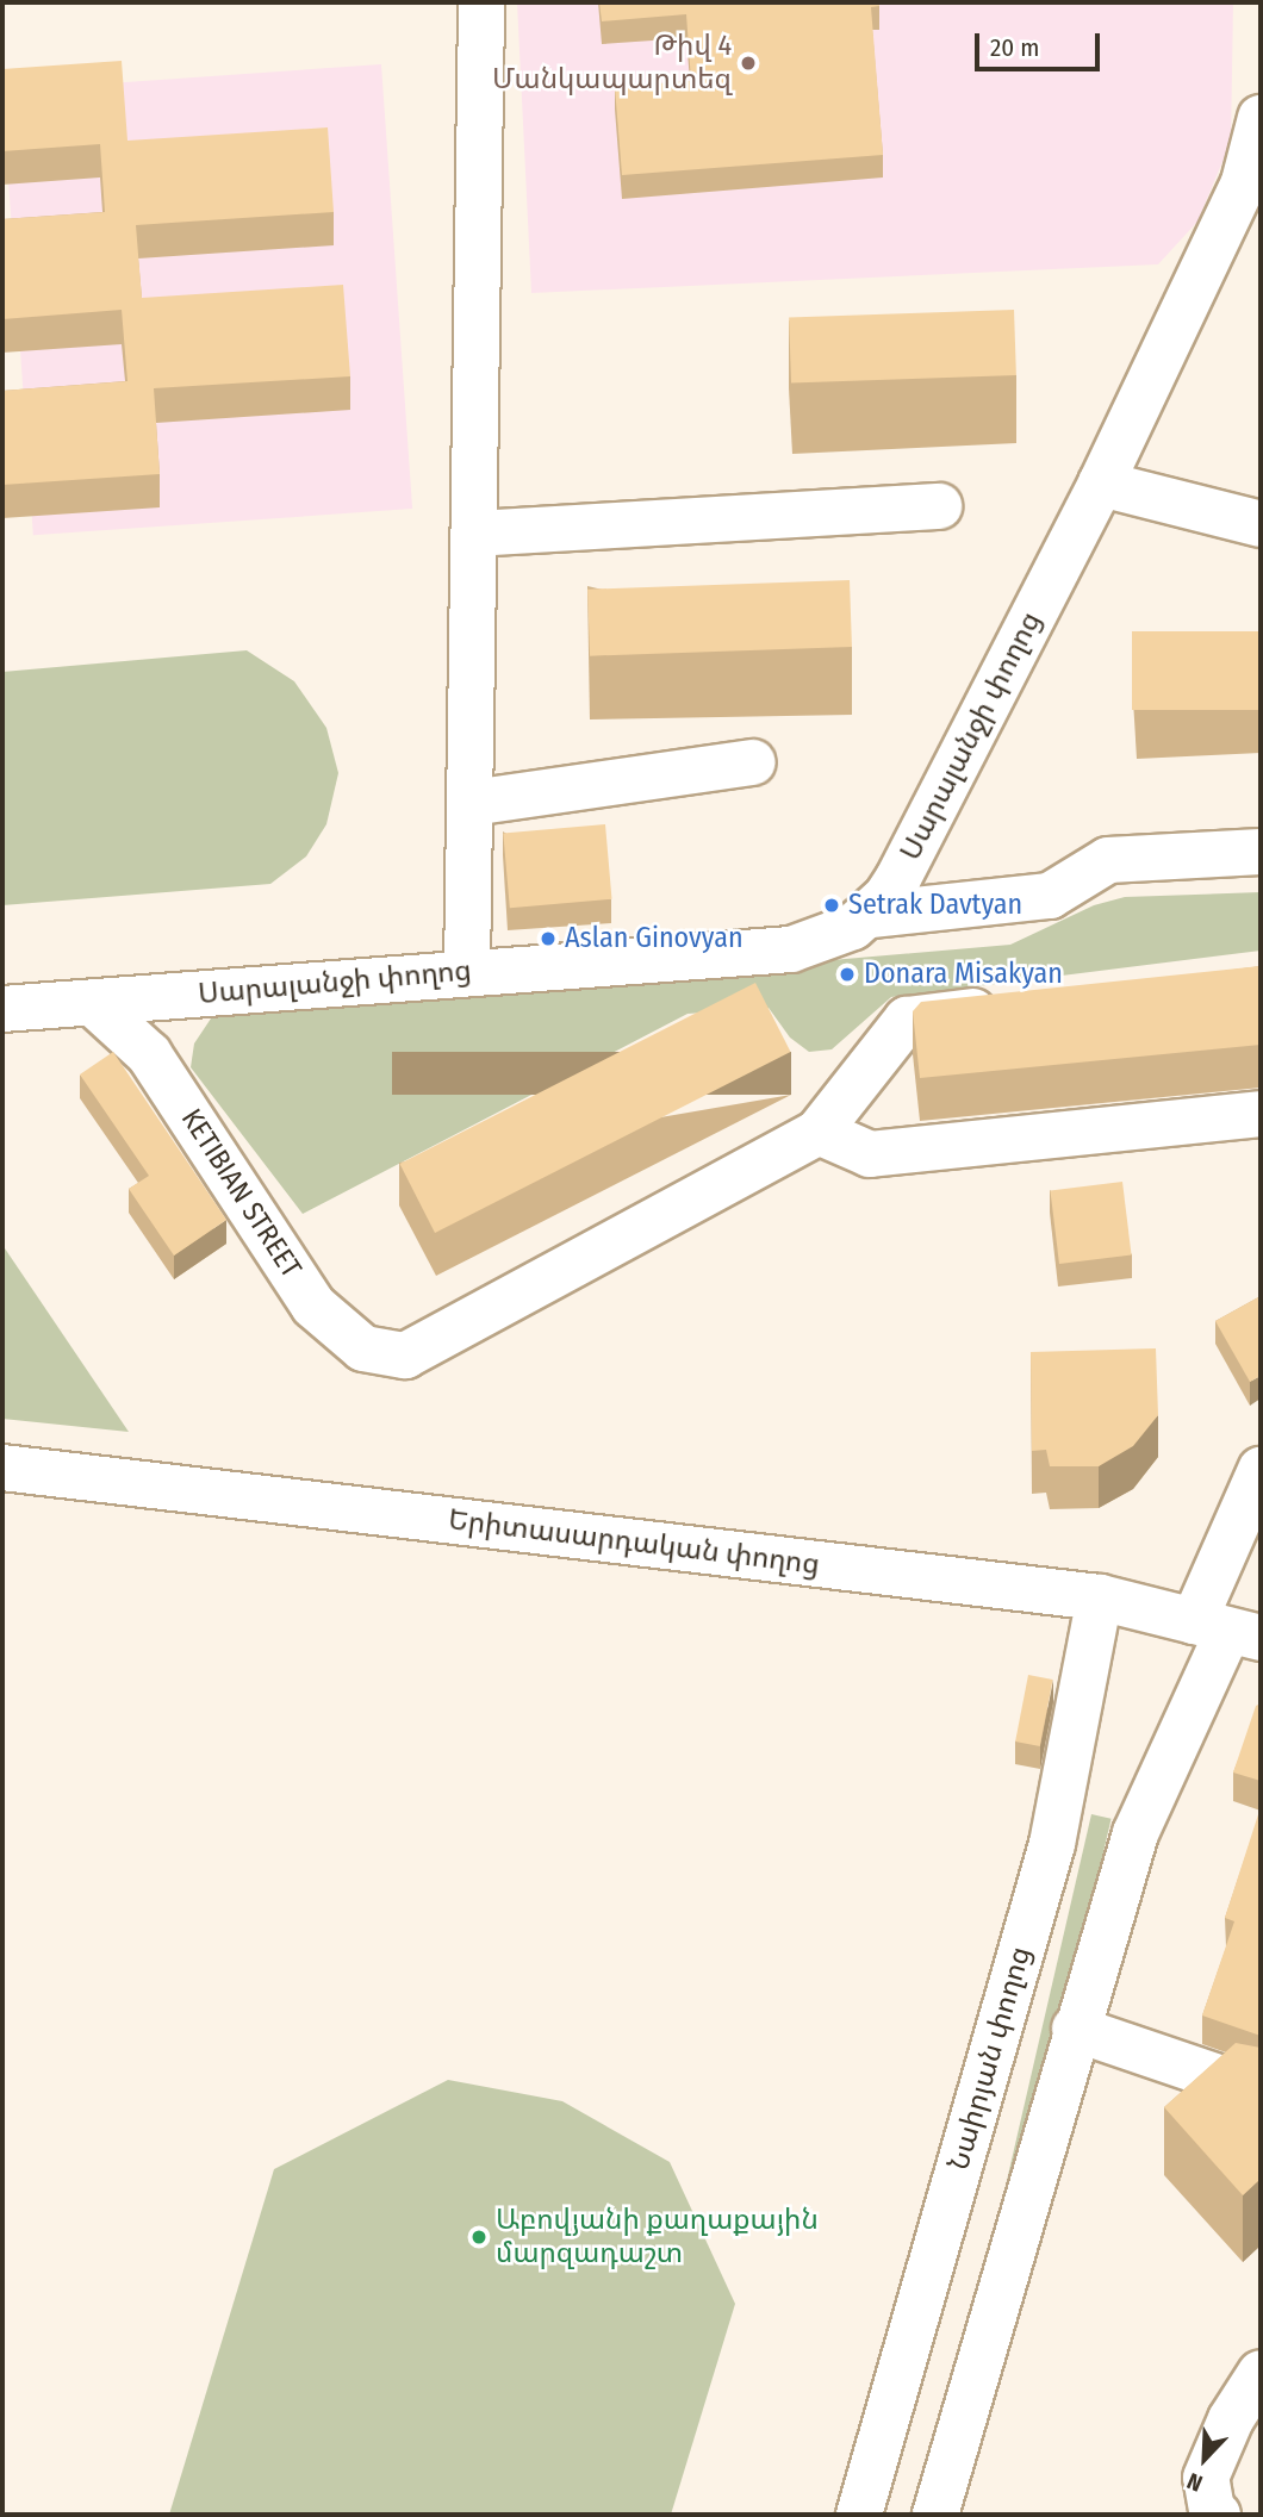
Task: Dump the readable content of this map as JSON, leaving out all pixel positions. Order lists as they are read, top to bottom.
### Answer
{
  "streets": {
    "street": [
      "Սարալանջի փողոց",
      "KETIBIAN STREET",
      "Երիտասարդական փողոց",
      "Նաիրյան փողոց"
    ]
  },
  "crossings": [
    ["Սարալանջի փողոց", "KETIBIAN STREET"],
    ["Երիտասարդական փողոց", "Նաիրյան փողոց"]
  ],
  "places": [
    "Թիվ 4 Մանկապարտեզ",
    "Setrak Davtyan",
    "Aslan Ginovyan",
    "Donara Misakyan",
    "Աբովյանի քաղաքային մարզադաշտ"
  ],
  "scale_bar": "20 m",
  "north": "bottom left"
}
